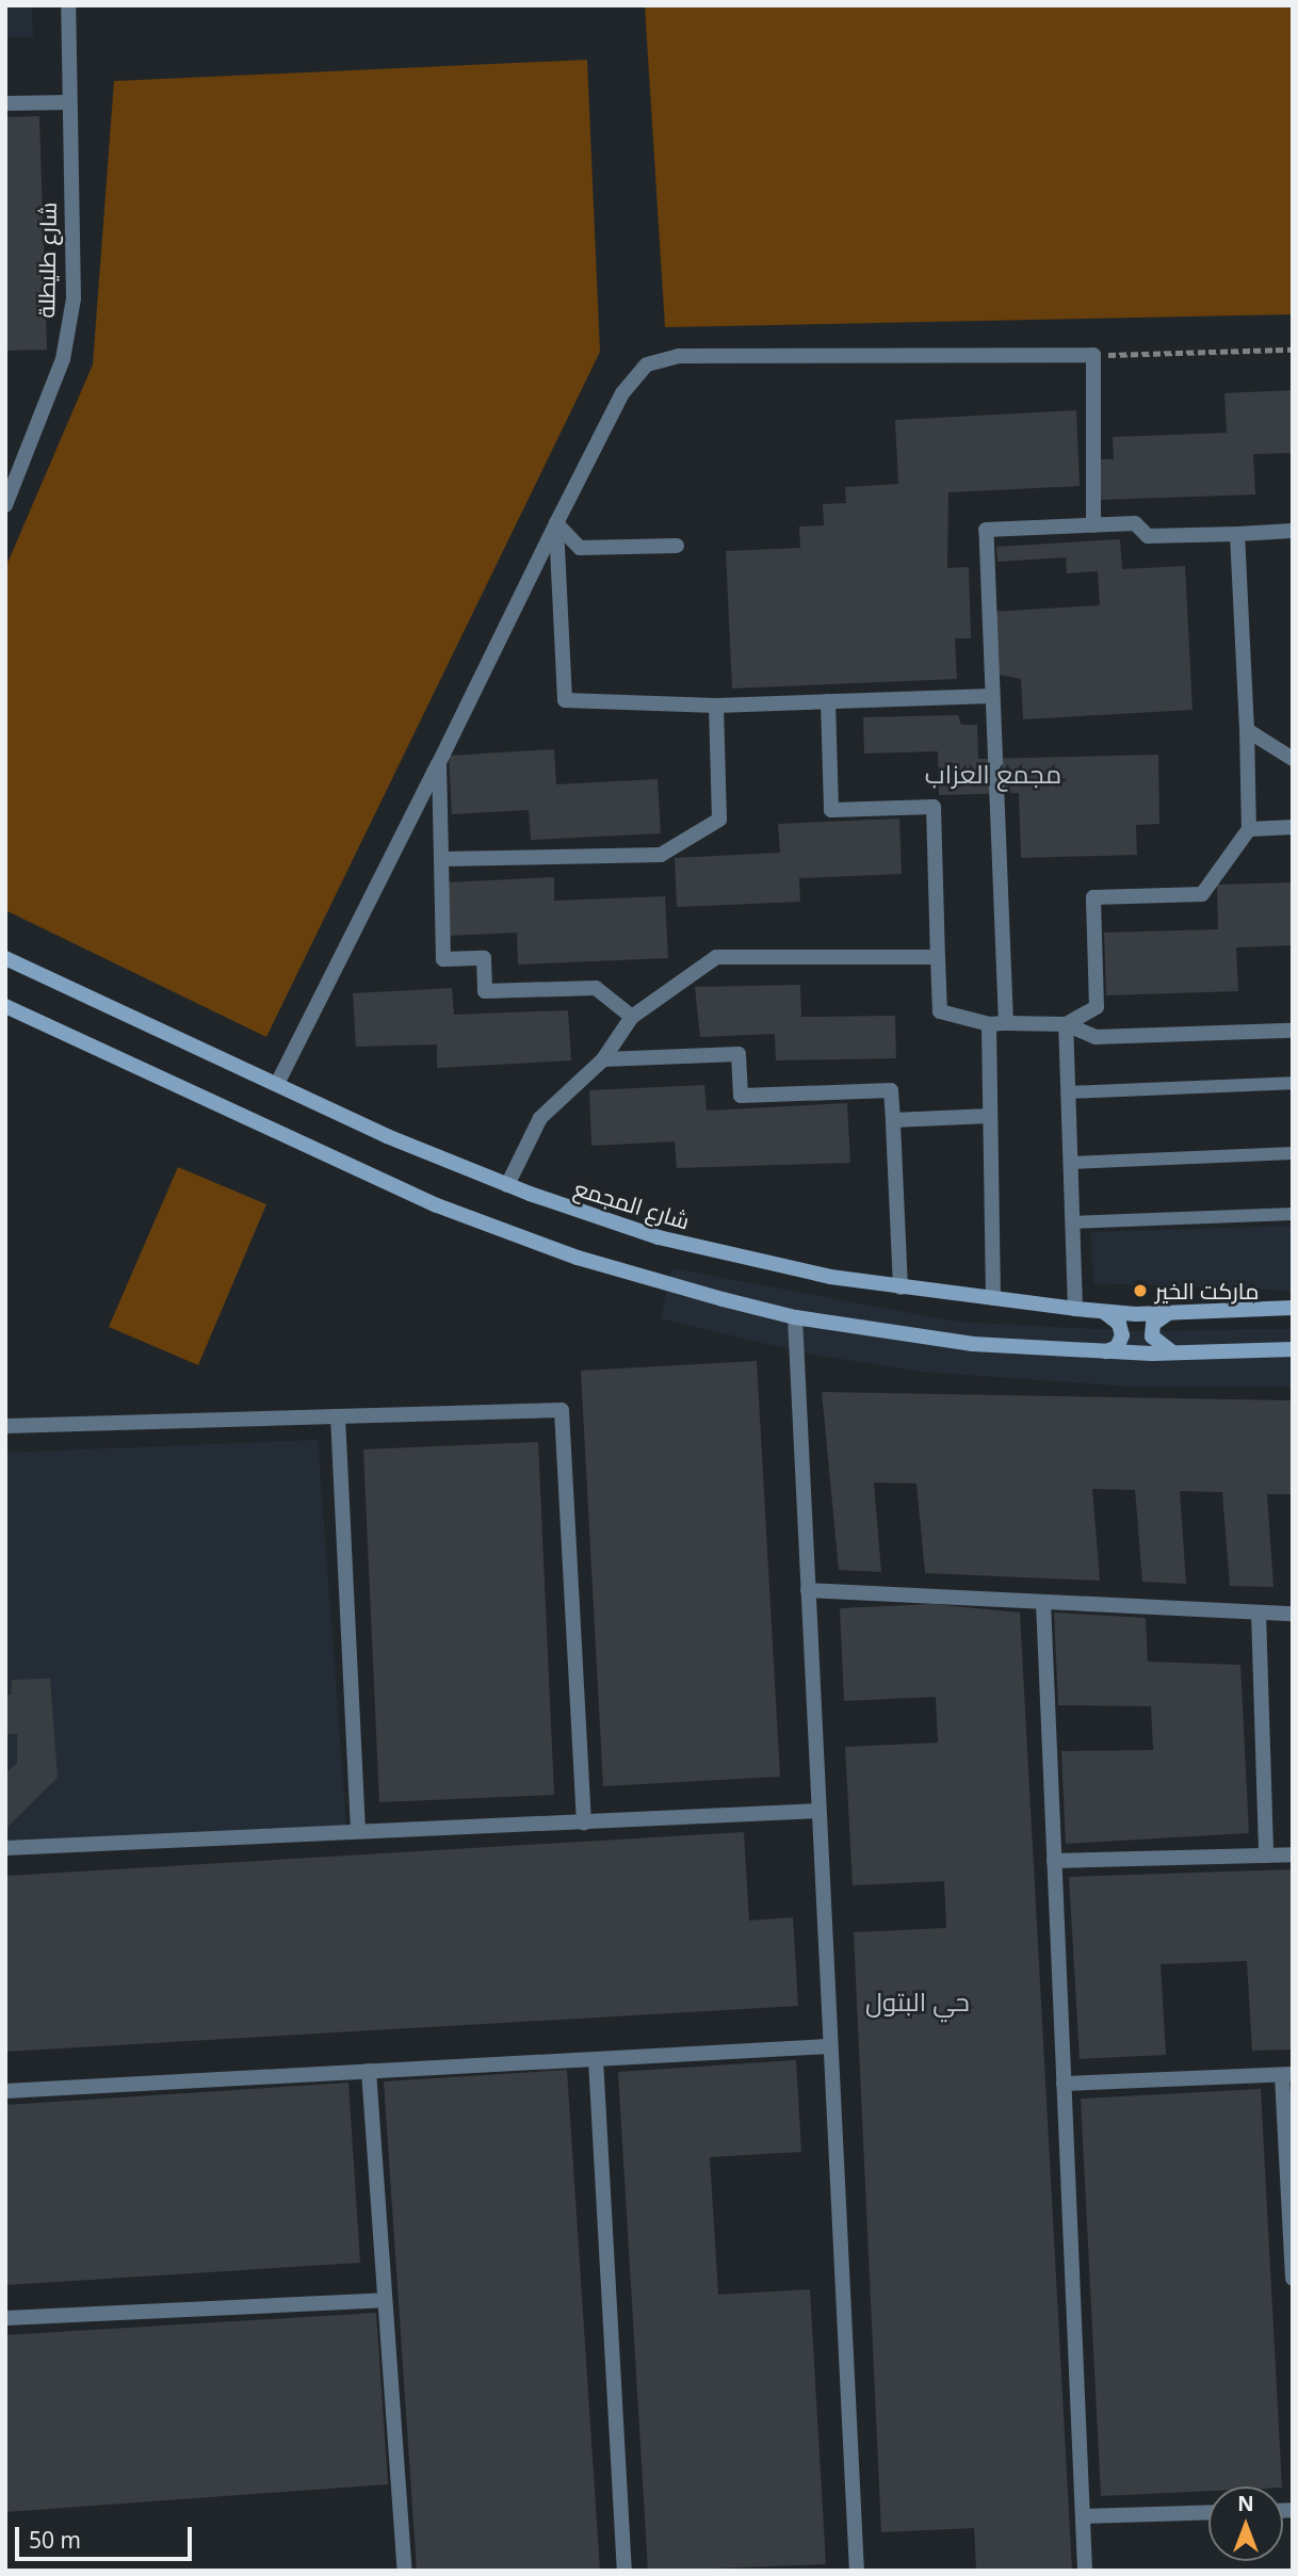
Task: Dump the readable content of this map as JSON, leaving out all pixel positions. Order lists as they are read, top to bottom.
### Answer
{
  "streets": {
    "street": ["شارع طليطلة", "شارع المجمع"]
  },
  "districts": ["مجمع العزاب", "حي البتول"],
  "places": ["ماركت الخير"],
  "scale_bar": "50 m",
  "north": "top"
}
